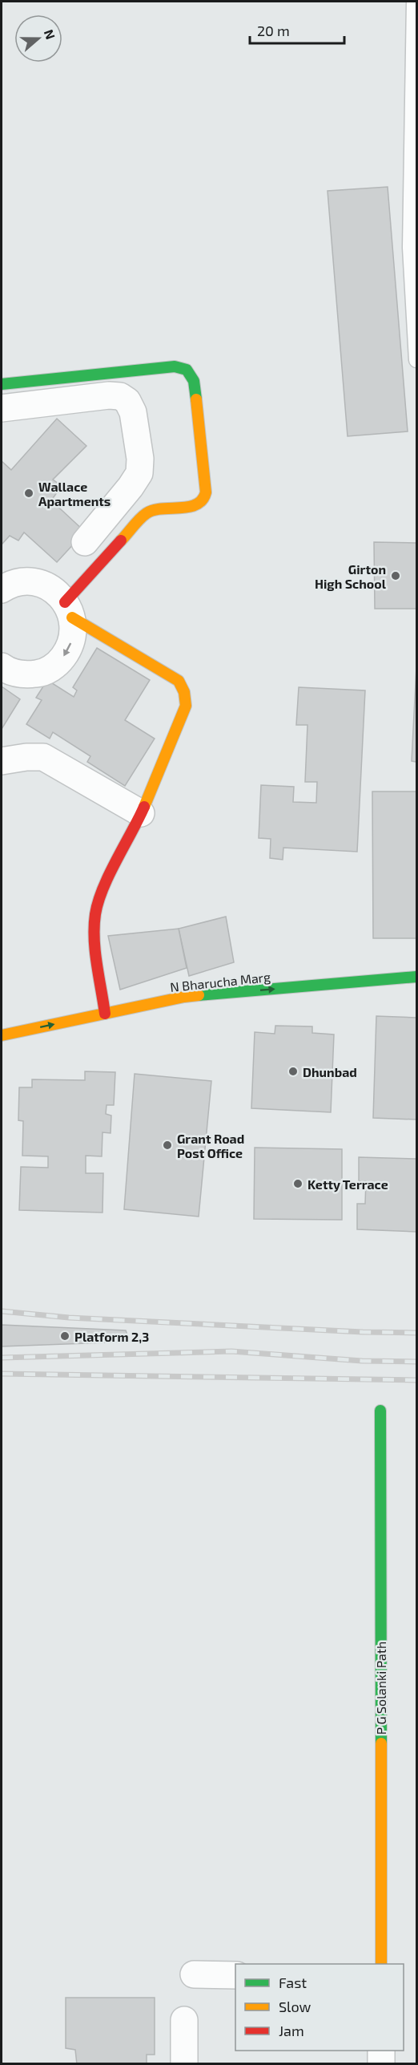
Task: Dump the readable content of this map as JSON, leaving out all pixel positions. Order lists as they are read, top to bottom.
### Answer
{
  "streets": {
    "street": ["N Bharucha Marg", "P G Solanki Path"]
  },
  "one_way": ["N Bharucha Marg"],
  "places": [
    "Wallace Apartments",
    "Girton High School",
    "Dhunbad",
    "Grant Road Post Office",
    "Ketty Terrace",
    "Platform 2,3"
  ],
  "legend": ["Fast", "Slow", "Jam"],
  "scale_bar": "20 m",
  "north": "right"
}
